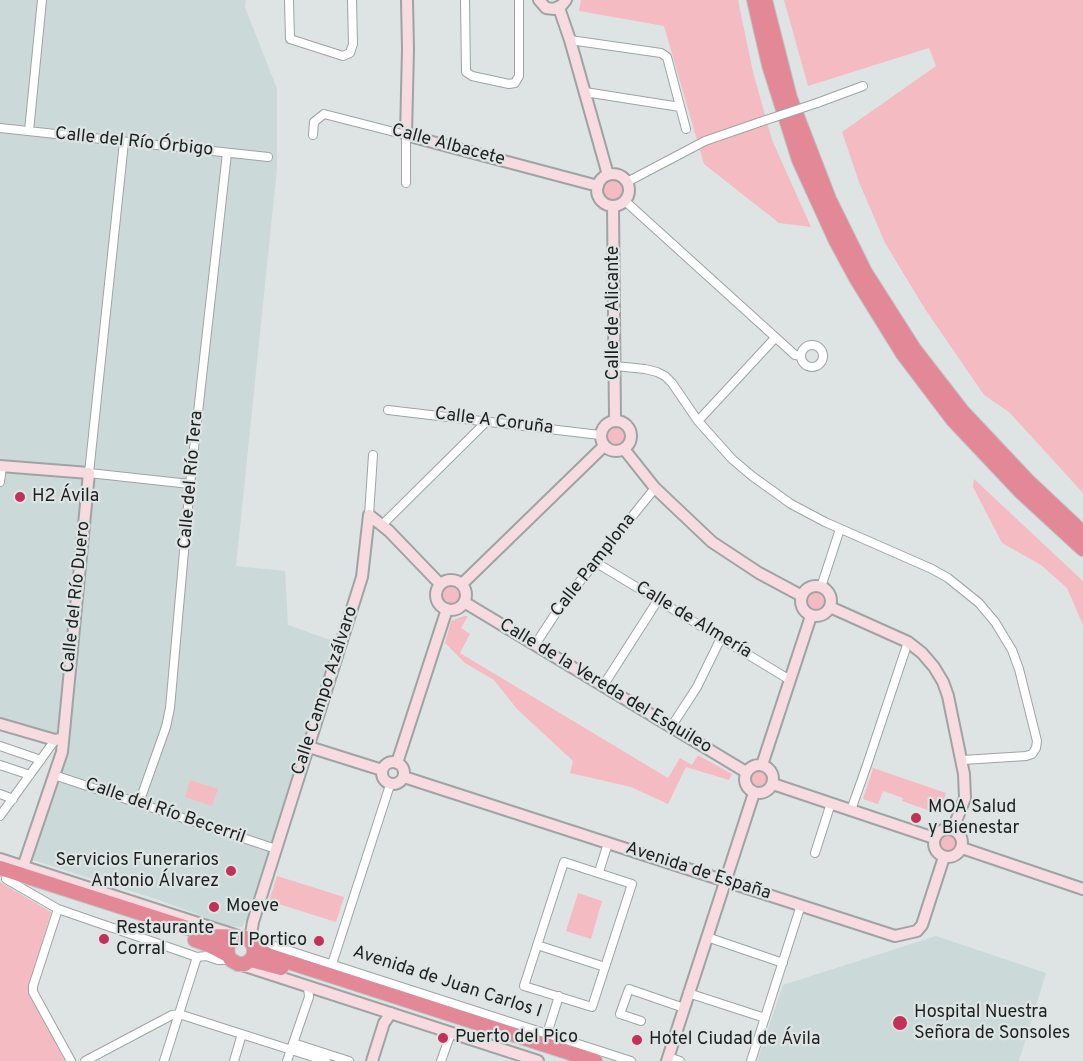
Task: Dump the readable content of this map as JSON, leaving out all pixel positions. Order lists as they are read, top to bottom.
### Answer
{
  "streets": {
    "highway": ["Avenida de Juan Carlos I"],
    "street": [
      "Calle del Río Órbigo",
      "Calle Albacete",
      "Calle de Alicante",
      "Calle A Coruña",
      "Calle del Río Tera",
      "Calle Pamplona",
      "Calle del Río Duero",
      "Calle de Almería",
      "Calle de la Vereda del Esquileo",
      "Calle Campo Azálvaro",
      "Calle del Río Becerril",
      "Avenida de España"
    ]
  },
  "crossings": [
    ["Calle del Río Órbigo", "Calle del Río Tera"],
    ["Calle del Río Órbigo", "Calle del Río Duero"],
    ["Calle Albacete", "Calle de Alicante"],
    ["Calle de Alicante", "Calle A Coruña"],
    ["Calle del Río Tera", "Calle del Río Becerril"],
    ["Calle Pamplona", "Calle de Almería"],
    ["Calle Pamplona", "Calle de la Vereda del Esquileo"],
    ["Calle del Río Duero", "Calle del Río Becerril"],
    ["Calle del Río Duero", "Avenida de Juan Carlos I"],
    ["Calle Campo Azálvaro", "Calle del Río Becerril"],
    ["Calle Campo Azálvaro", "Avenida de Juan Carlos I"]
  ],
  "places": [
    "H2 Ávila",
    "MOA Salud y Bienestar",
    "Servicios Funerarios Antonio Álvarez",
    "Moeve",
    "Restaurante Corral",
    "El Portico",
    "Hospital Nuestra Señora de Sonsoles",
    "Puerto del Pico",
    "Hotel Ciudad de Ávila"
  ]
}
